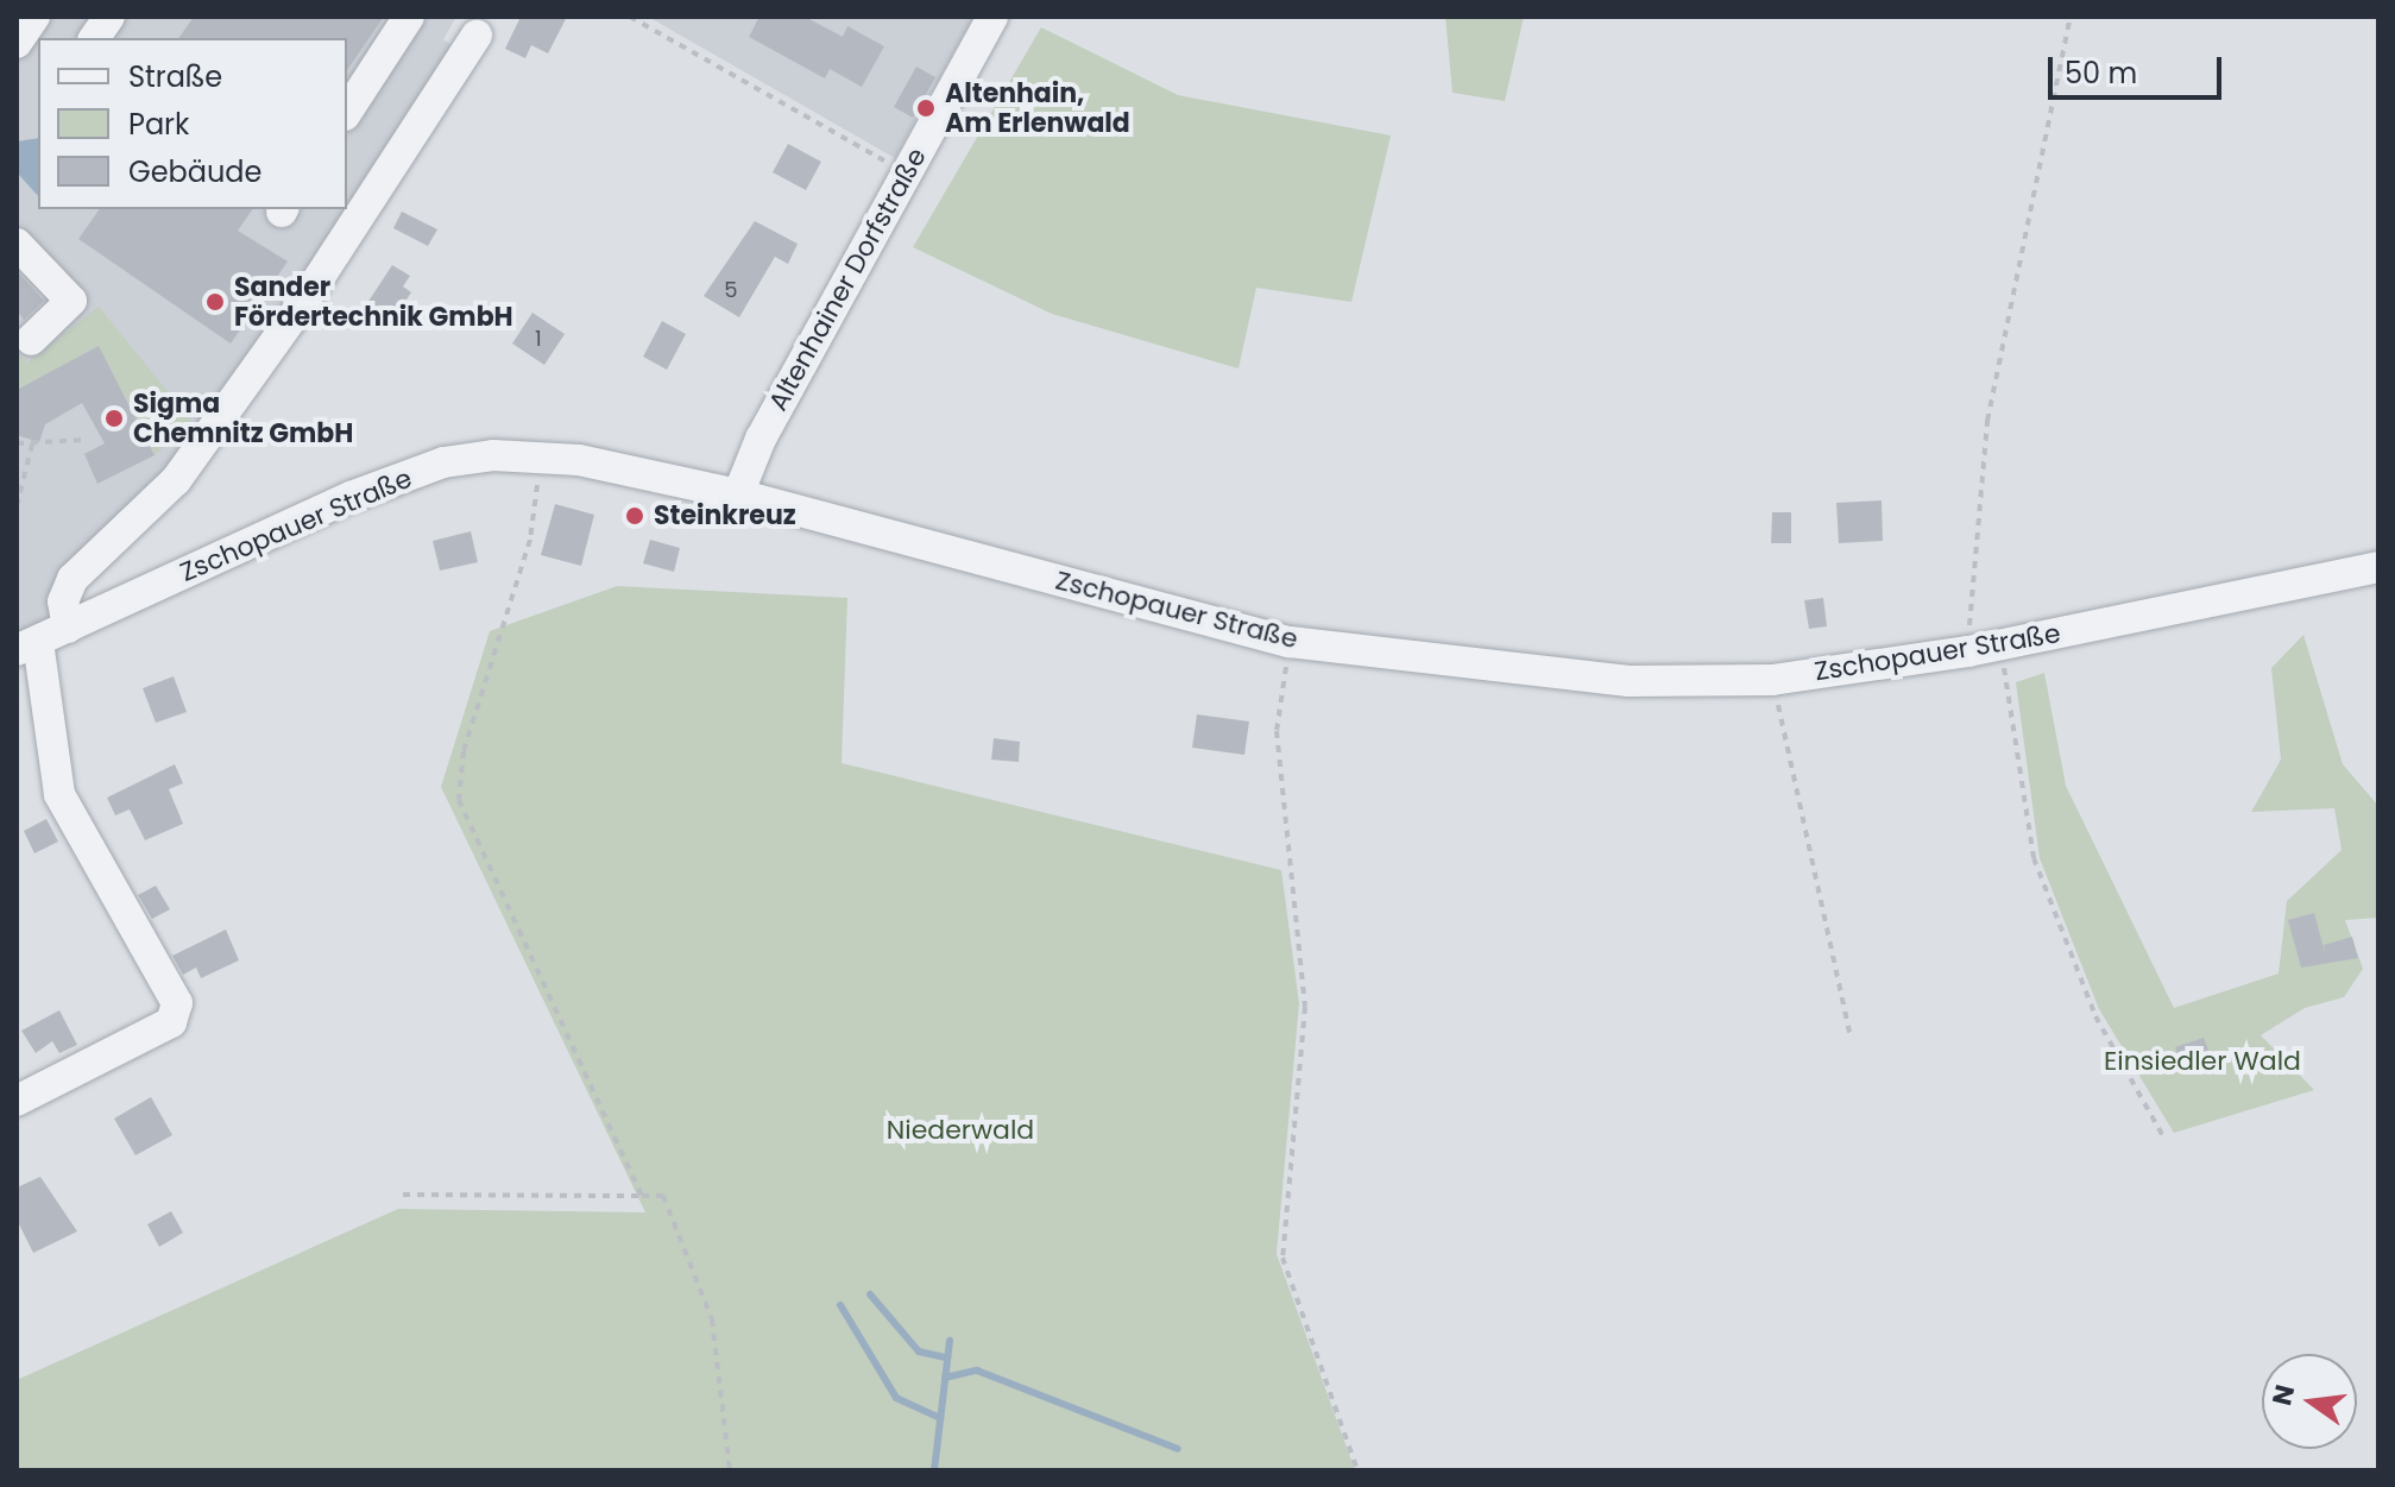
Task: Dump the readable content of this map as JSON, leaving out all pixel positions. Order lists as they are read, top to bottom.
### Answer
{
  "streets": {
    "street": ["Altenhainer Dorfstraße", "Zschopauer Straße"]
  },
  "crossings": [
    ["Altenhainer Dorfstraße", "Zschopauer Straße"]
  ],
  "parks": ["Einsiedler Wald", "Niederwald"],
  "places": [
    "Altenhain, Am Erlenwald",
    "Sander Fördertechnik GmbH",
    "Sigma Chemnitz GmbH",
    "Steinkreuz"
  ],
  "house_numbers": ["5", "1"],
  "legend": ["Straße", "Park", "Gebäude"],
  "scale_bar": "50 m",
  "north": "left"
}
